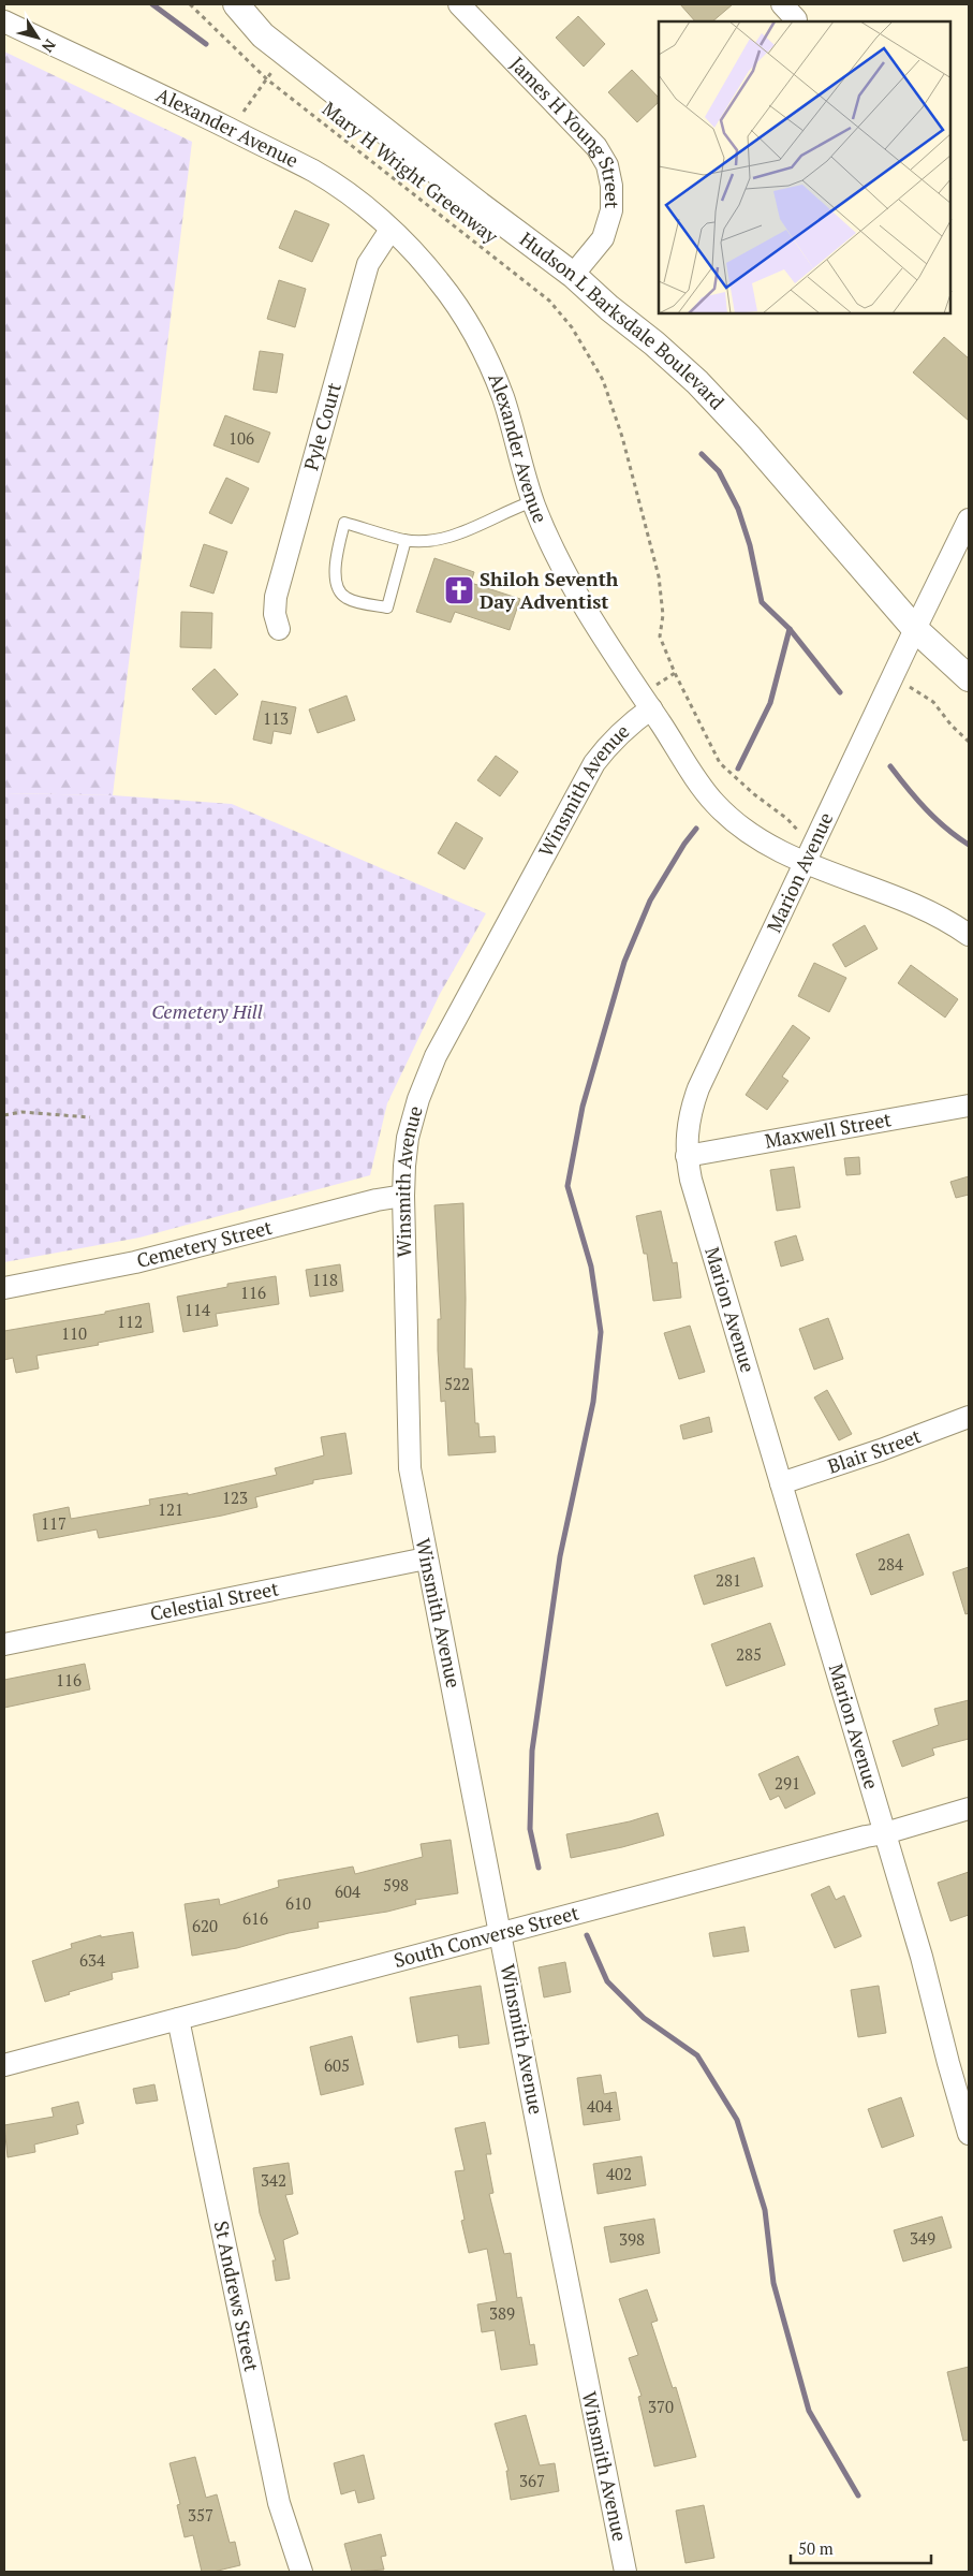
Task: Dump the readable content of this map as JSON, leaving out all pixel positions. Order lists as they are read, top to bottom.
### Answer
{
  "streets": {
    "street": [
      "Alexander Avenue",
      "James H Young Street",
      "Hudson L Barksdale Boulevard",
      "Pyle Court",
      "Winsmith Avenue",
      "Marion Avenue",
      "Maxwell Street",
      "Cemetery Street",
      "Blair Street",
      "Celestial Street",
      "South Converse Street",
      "St Andrews Street"
    ],
    "path": ["Mary H Wright Greenway"]
  },
  "crossings": [
    ["Alexander Avenue", "Pyle Court"],
    ["Alexander Avenue", "Winsmith Avenue"],
    ["Alexander Avenue", "Marion Avenue"],
    ["James H Young Street", "Hudson L Barksdale Boulevard"],
    ["Hudson L Barksdale Boulevard", "Marion Avenue"],
    ["Winsmith Avenue", "Cemetery Street"],
    ["Winsmith Avenue", "Celestial Street"],
    ["Winsmith Avenue", "South Converse Street"],
    ["Marion Avenue", "Maxwell Street"],
    ["Marion Avenue", "Blair Street"],
    ["Marion Avenue", "South Converse Street"],
    ["South Converse Street", "St Andrews Street"]
  ],
  "parks": ["Cemetery Hill"],
  "places": {
    "church": ["Shiloh Seventh Day Adventist"]
  },
  "house_numbers": [
    "106",
    "113",
    "118",
    "116",
    "114",
    "112",
    "110",
    "522",
    "123",
    "121",
    "117",
    "284",
    "281",
    "285",
    "116",
    "291",
    "598",
    "604",
    "610",
    "616",
    "620",
    "634",
    "605",
    "404",
    "402",
    "342",
    "349",
    "398",
    "389",
    "370",
    "367",
    "357"
  ],
  "scale_bar": "50 m",
  "north": "bottom right"
}
